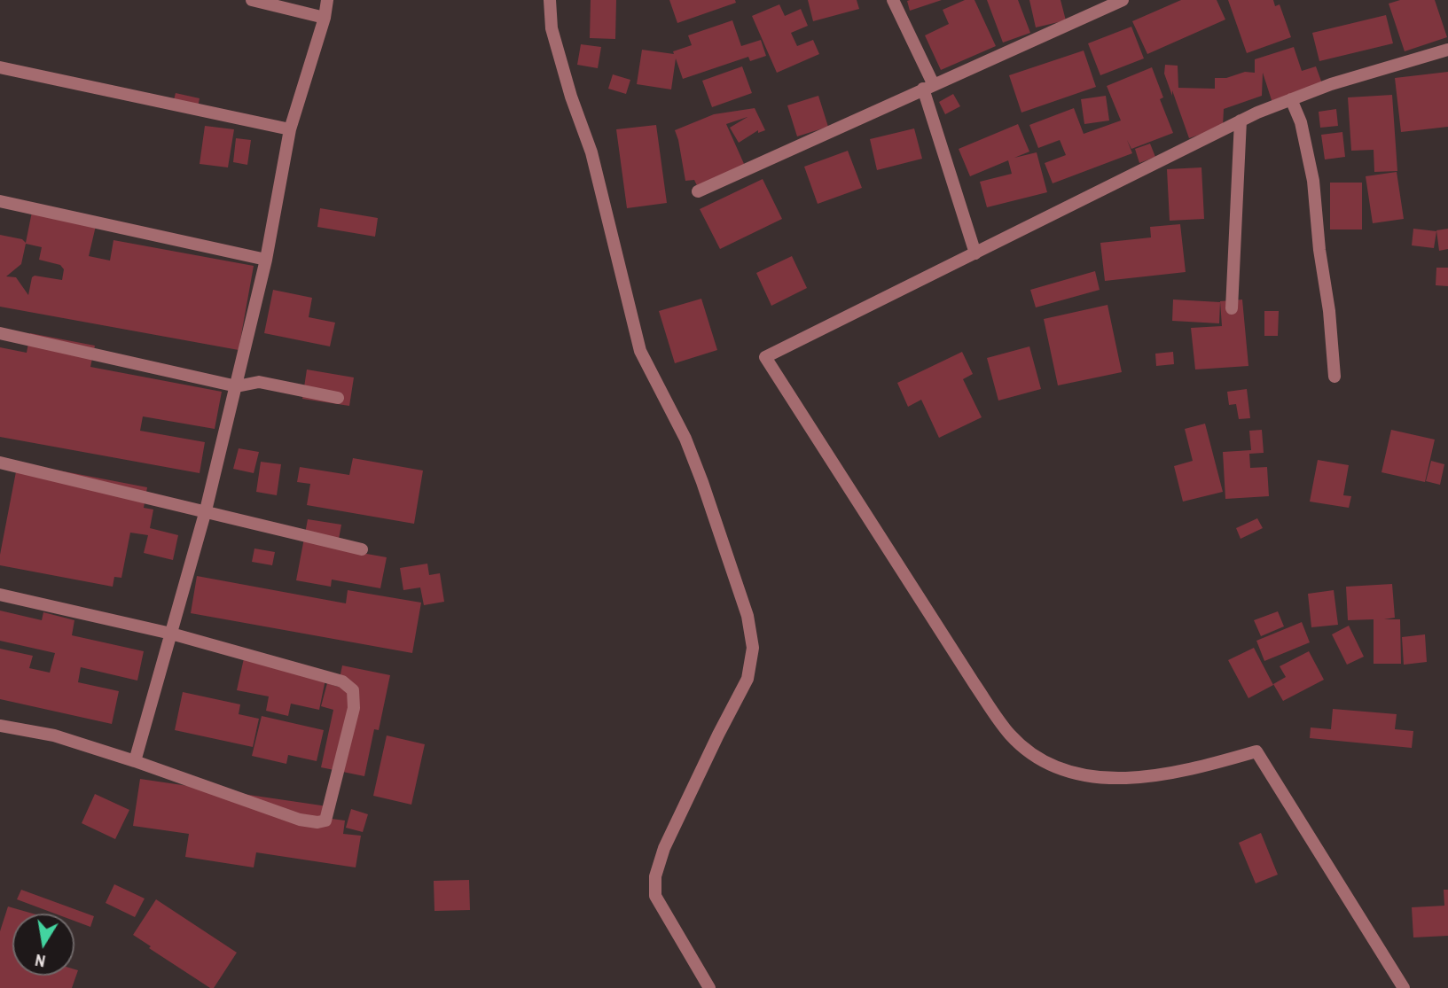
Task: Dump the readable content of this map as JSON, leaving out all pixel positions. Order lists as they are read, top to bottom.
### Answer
{
  "north": "bottom"
}
